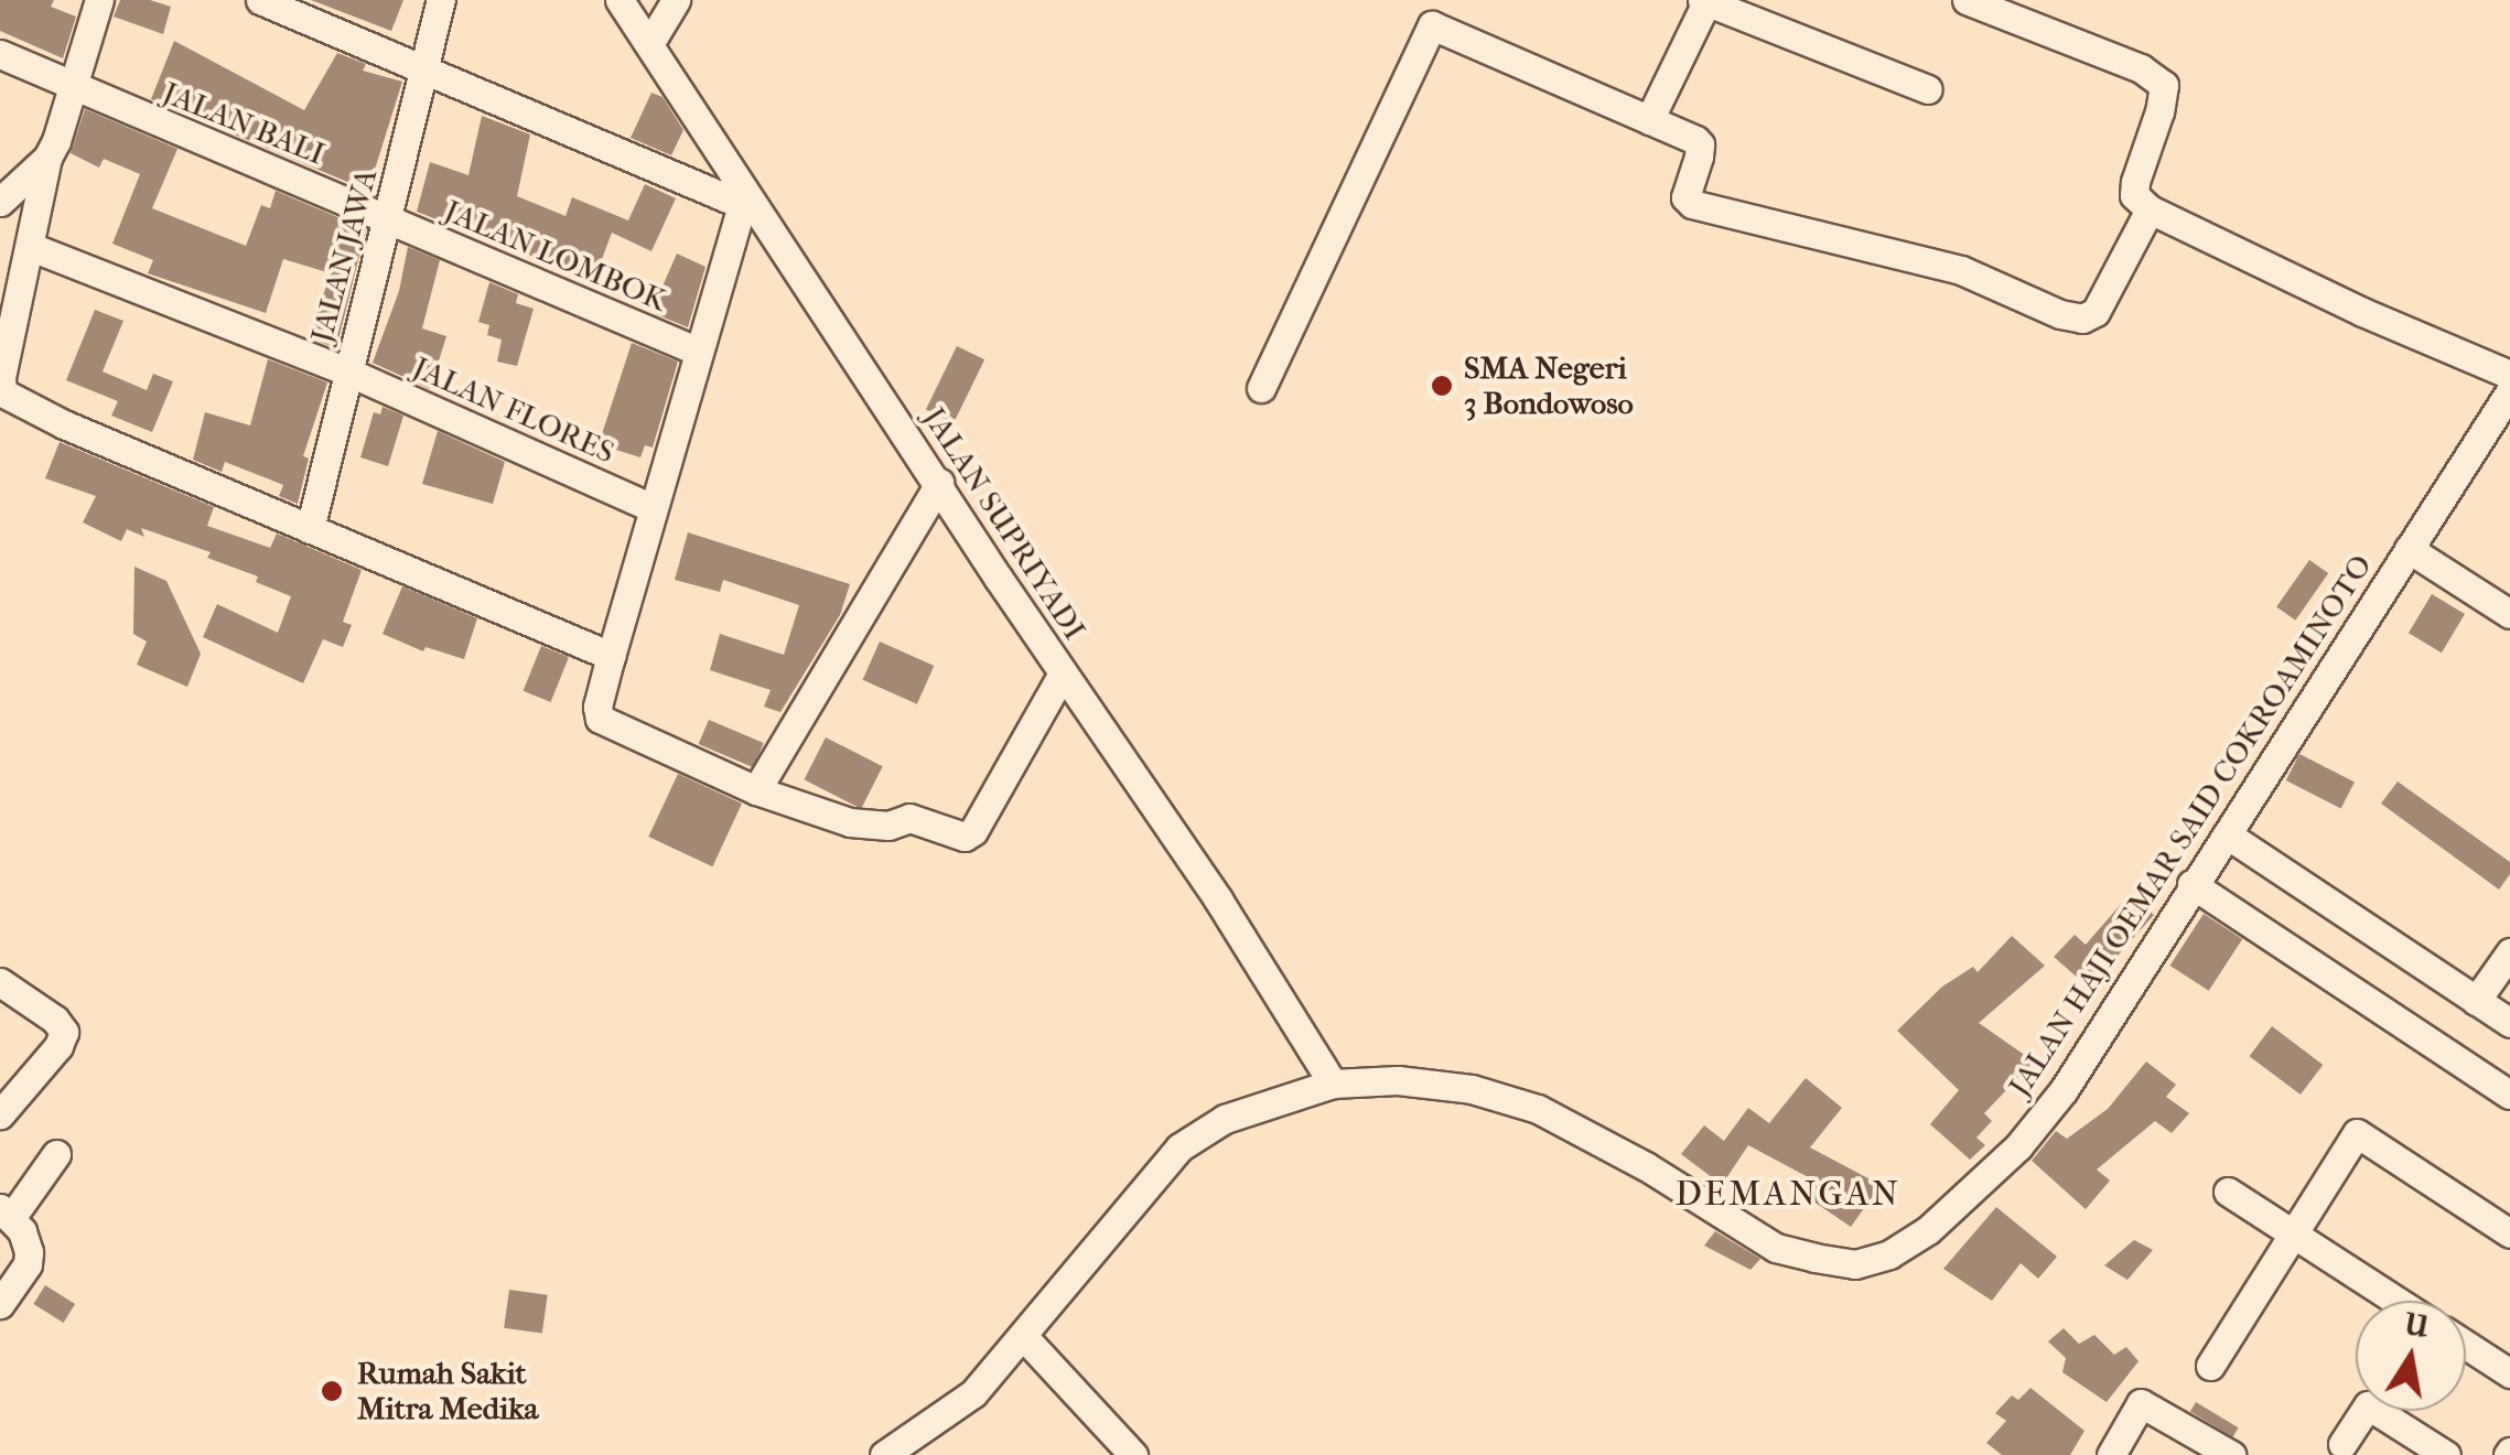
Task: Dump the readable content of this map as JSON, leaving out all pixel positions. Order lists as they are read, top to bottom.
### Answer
{
  "streets": {
    "street": [
      "JALAN BALI",
      "JALAN JAWA",
      "JALAN LOMBOK",
      "JALAN FLORES",
      "JALAN SUPRIYADI",
      "JALAN HAJI OEMAR SAID COKROAMINOTO"
    ]
  },
  "crossings": [
    ["JALAN BALI", "JALAN JAWA"],
    ["JALAN BALI", "JALAN LOMBOK"],
    ["JALAN JAWA", "JALAN LOMBOK"],
    ["JALAN JAWA", "JALAN FLORES"],
    ["JALAN SUPRIYADI", "JALAN HAJI OEMAR SAID COKROAMINOTO"]
  ],
  "districts": ["DEMANGAN"],
  "places": ["SMA Negeri 3 Bondowoso", "Rumah Sakit Mitra Medika"],
  "north": "top"
}
